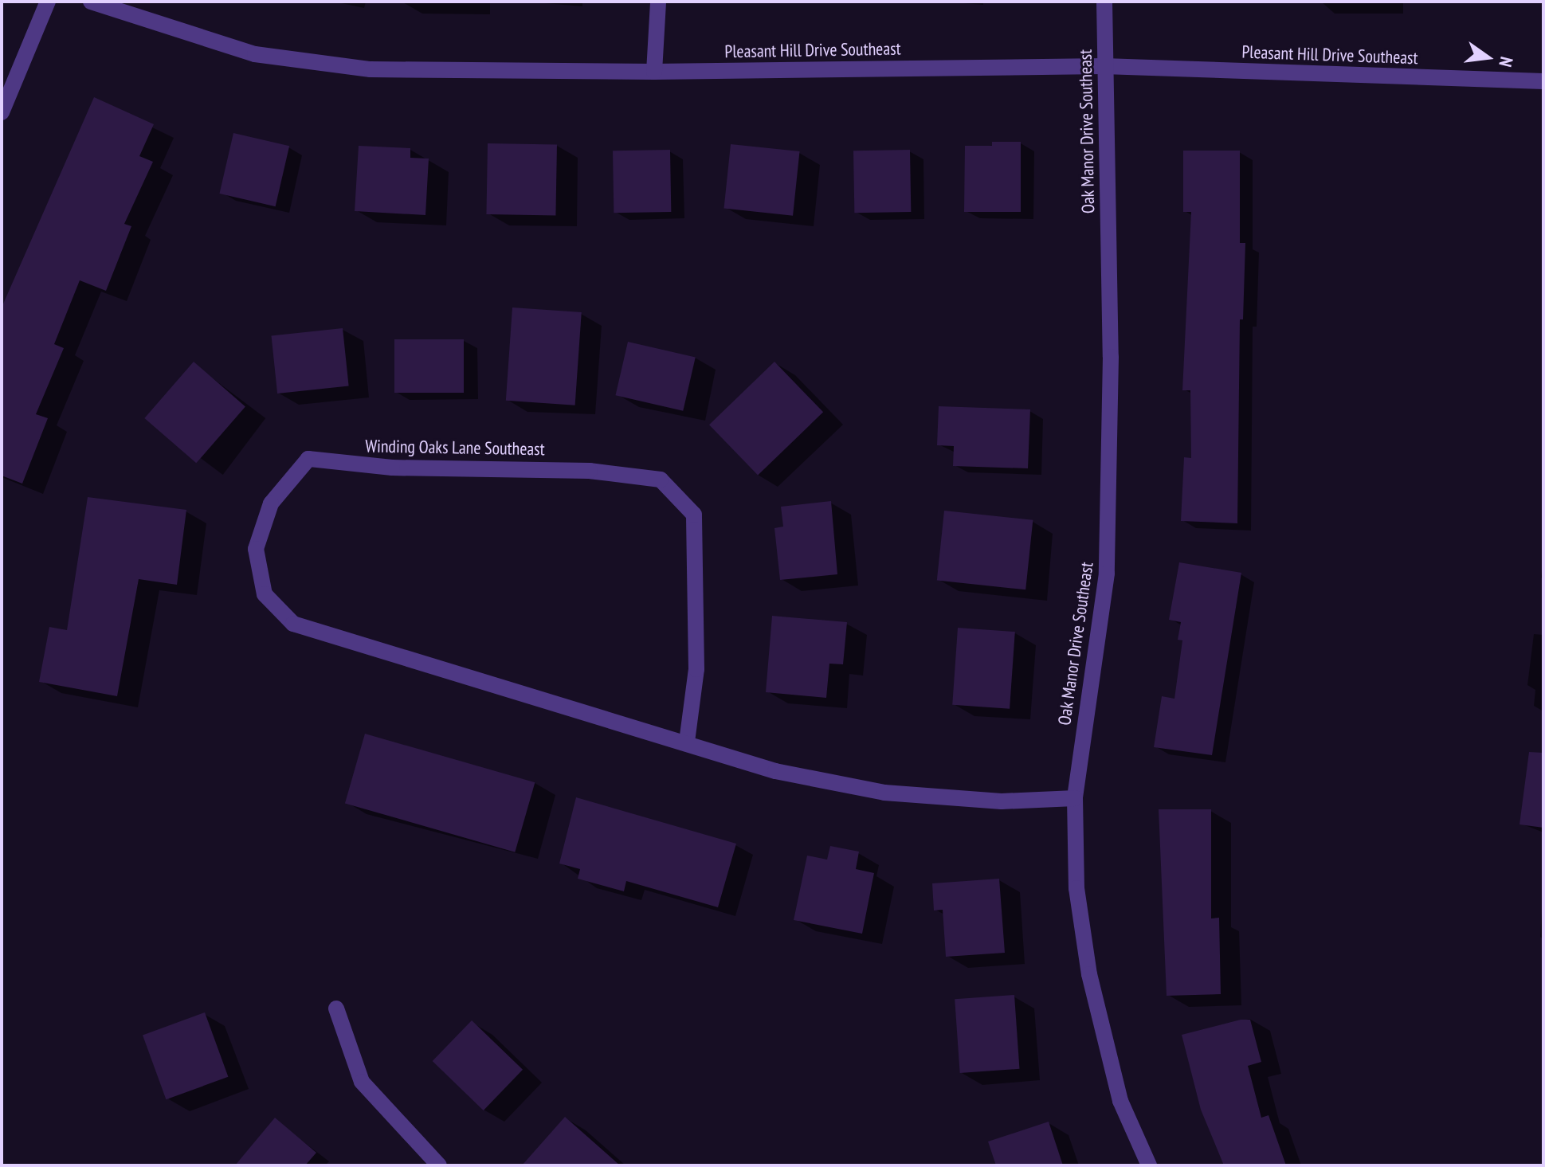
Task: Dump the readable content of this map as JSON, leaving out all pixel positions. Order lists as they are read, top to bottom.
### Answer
{
  "streets": {
    "street": ["Pleasant Hill Drive Southeast", "Oak Manor Drive Southeast", "Winding Oaks Lane Southeast"]
  },
  "crossings": [
    ["Pleasant Hill Drive Southeast", "Oak Manor Drive Southeast"],
    ["Oak Manor Drive Southeast", "Winding Oaks Lane Southeast"]
  ],
  "north": "right"
}
